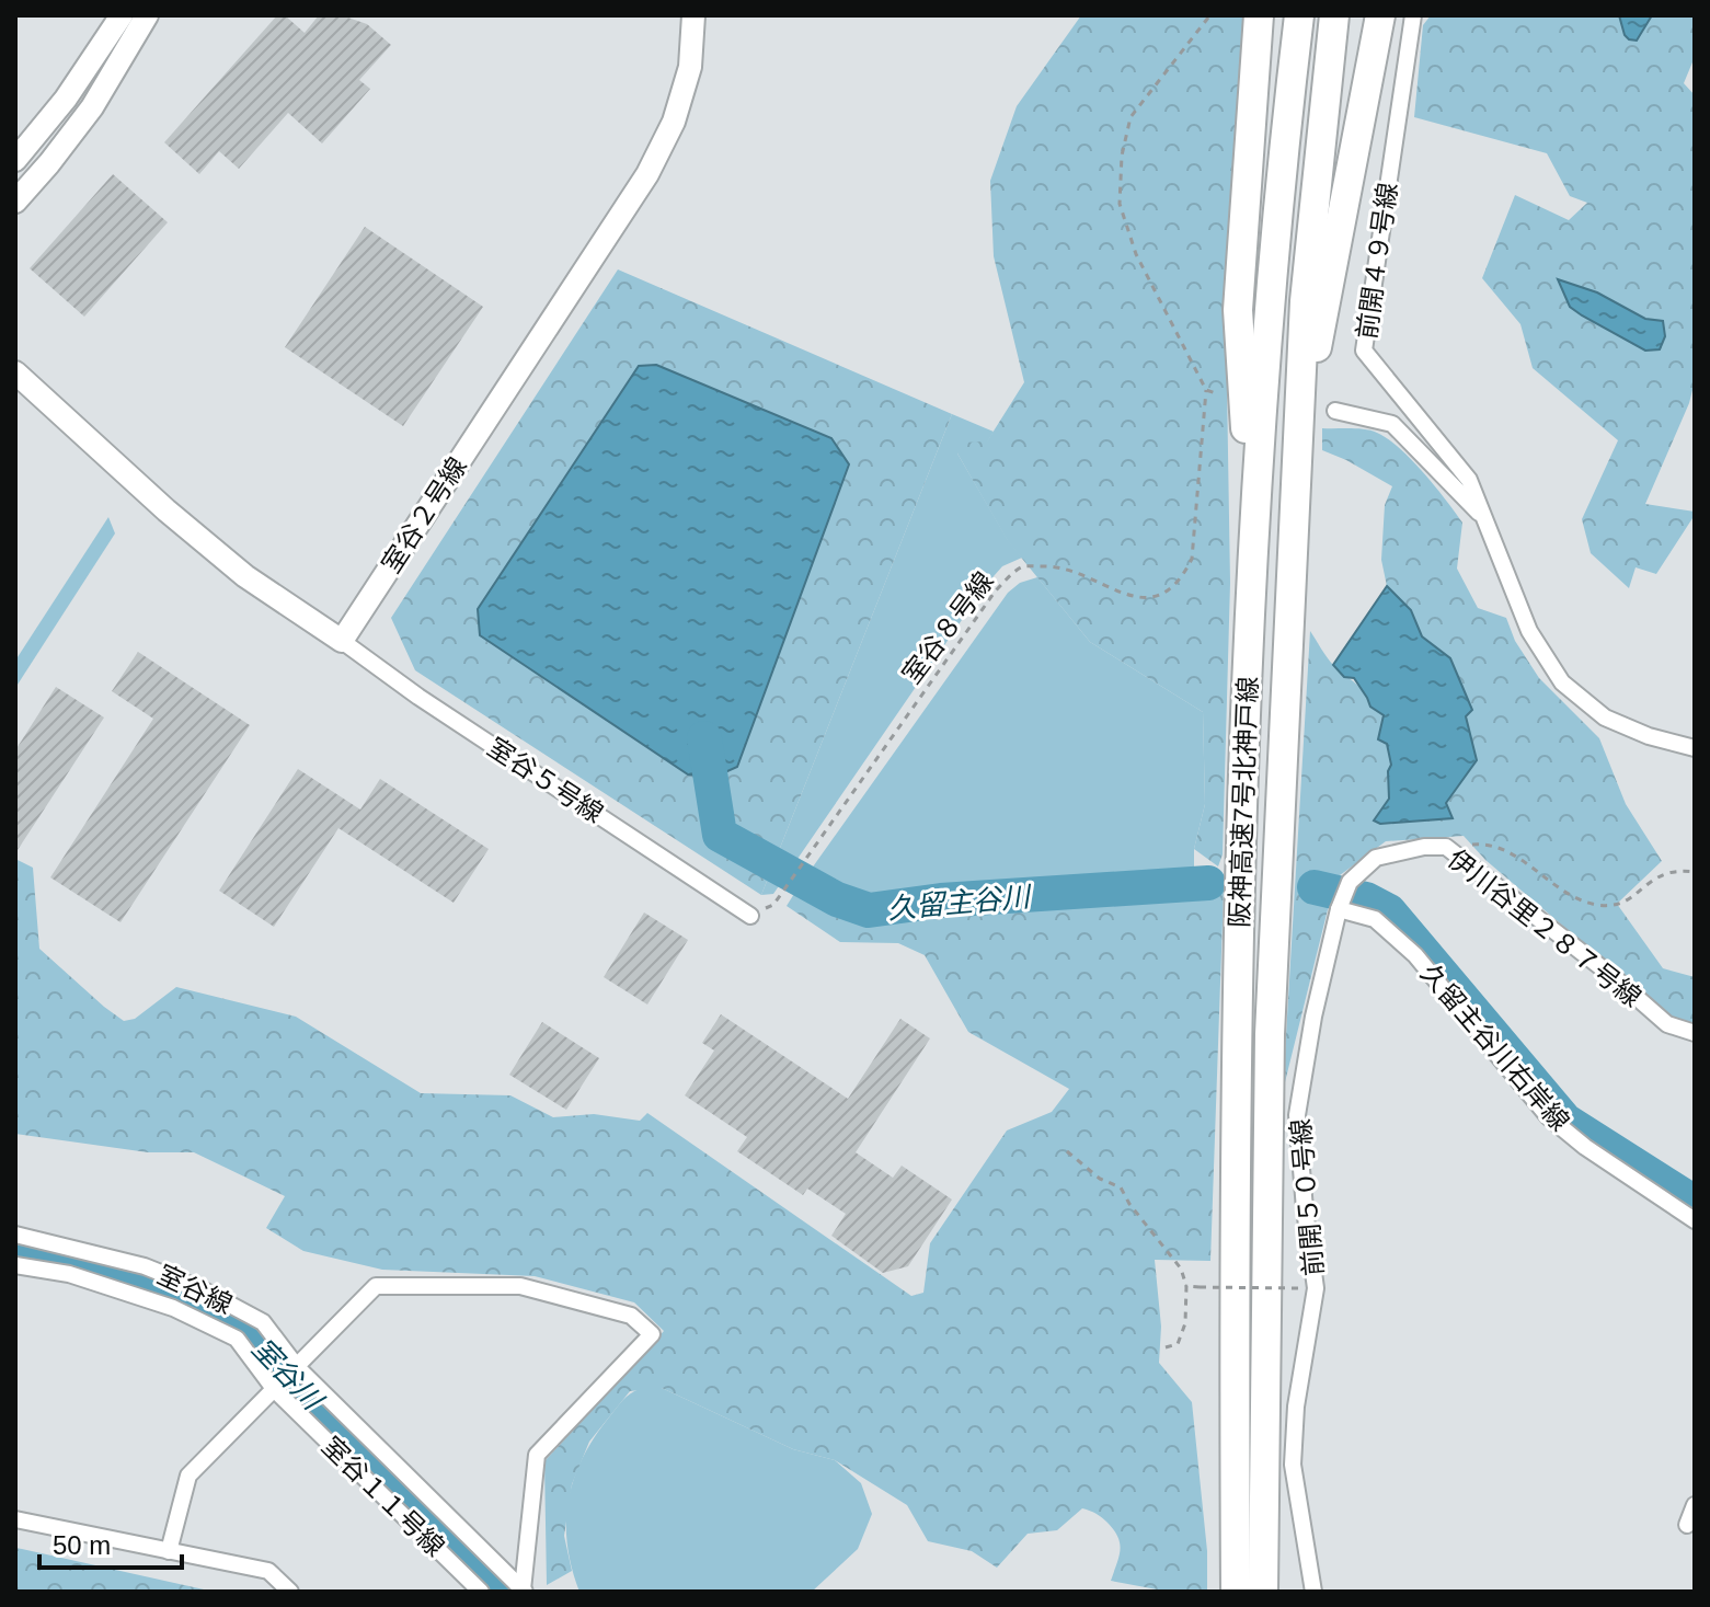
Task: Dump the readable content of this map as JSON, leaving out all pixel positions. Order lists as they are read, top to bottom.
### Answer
{
  "streets": {
    "highway": ["阪神高速7号北神戸線"],
    "street": [
      "前開４９号線",
      "室谷２号線",
      "室谷５号線",
      "伊川谷里２８７号線",
      "久留主谷川右岸線",
      "前開５０号線",
      "室谷線",
      "室谷１１号線"
    ],
    "path": ["室谷８号線"]
  },
  "crossings": [
    ["室谷２号線", "室谷５号線"],
    ["室谷８号線", "室谷５号線"],
    ["伊川谷里２８７号線", "久留主谷川右岸線"],
    ["伊川谷里２８７号線", "前開５０号線"],
    ["久留主谷川右岸線", "前開５０号線"]
  ],
  "water": ["久留主谷川", "室谷川"],
  "scale_bar": "50 m"
}
